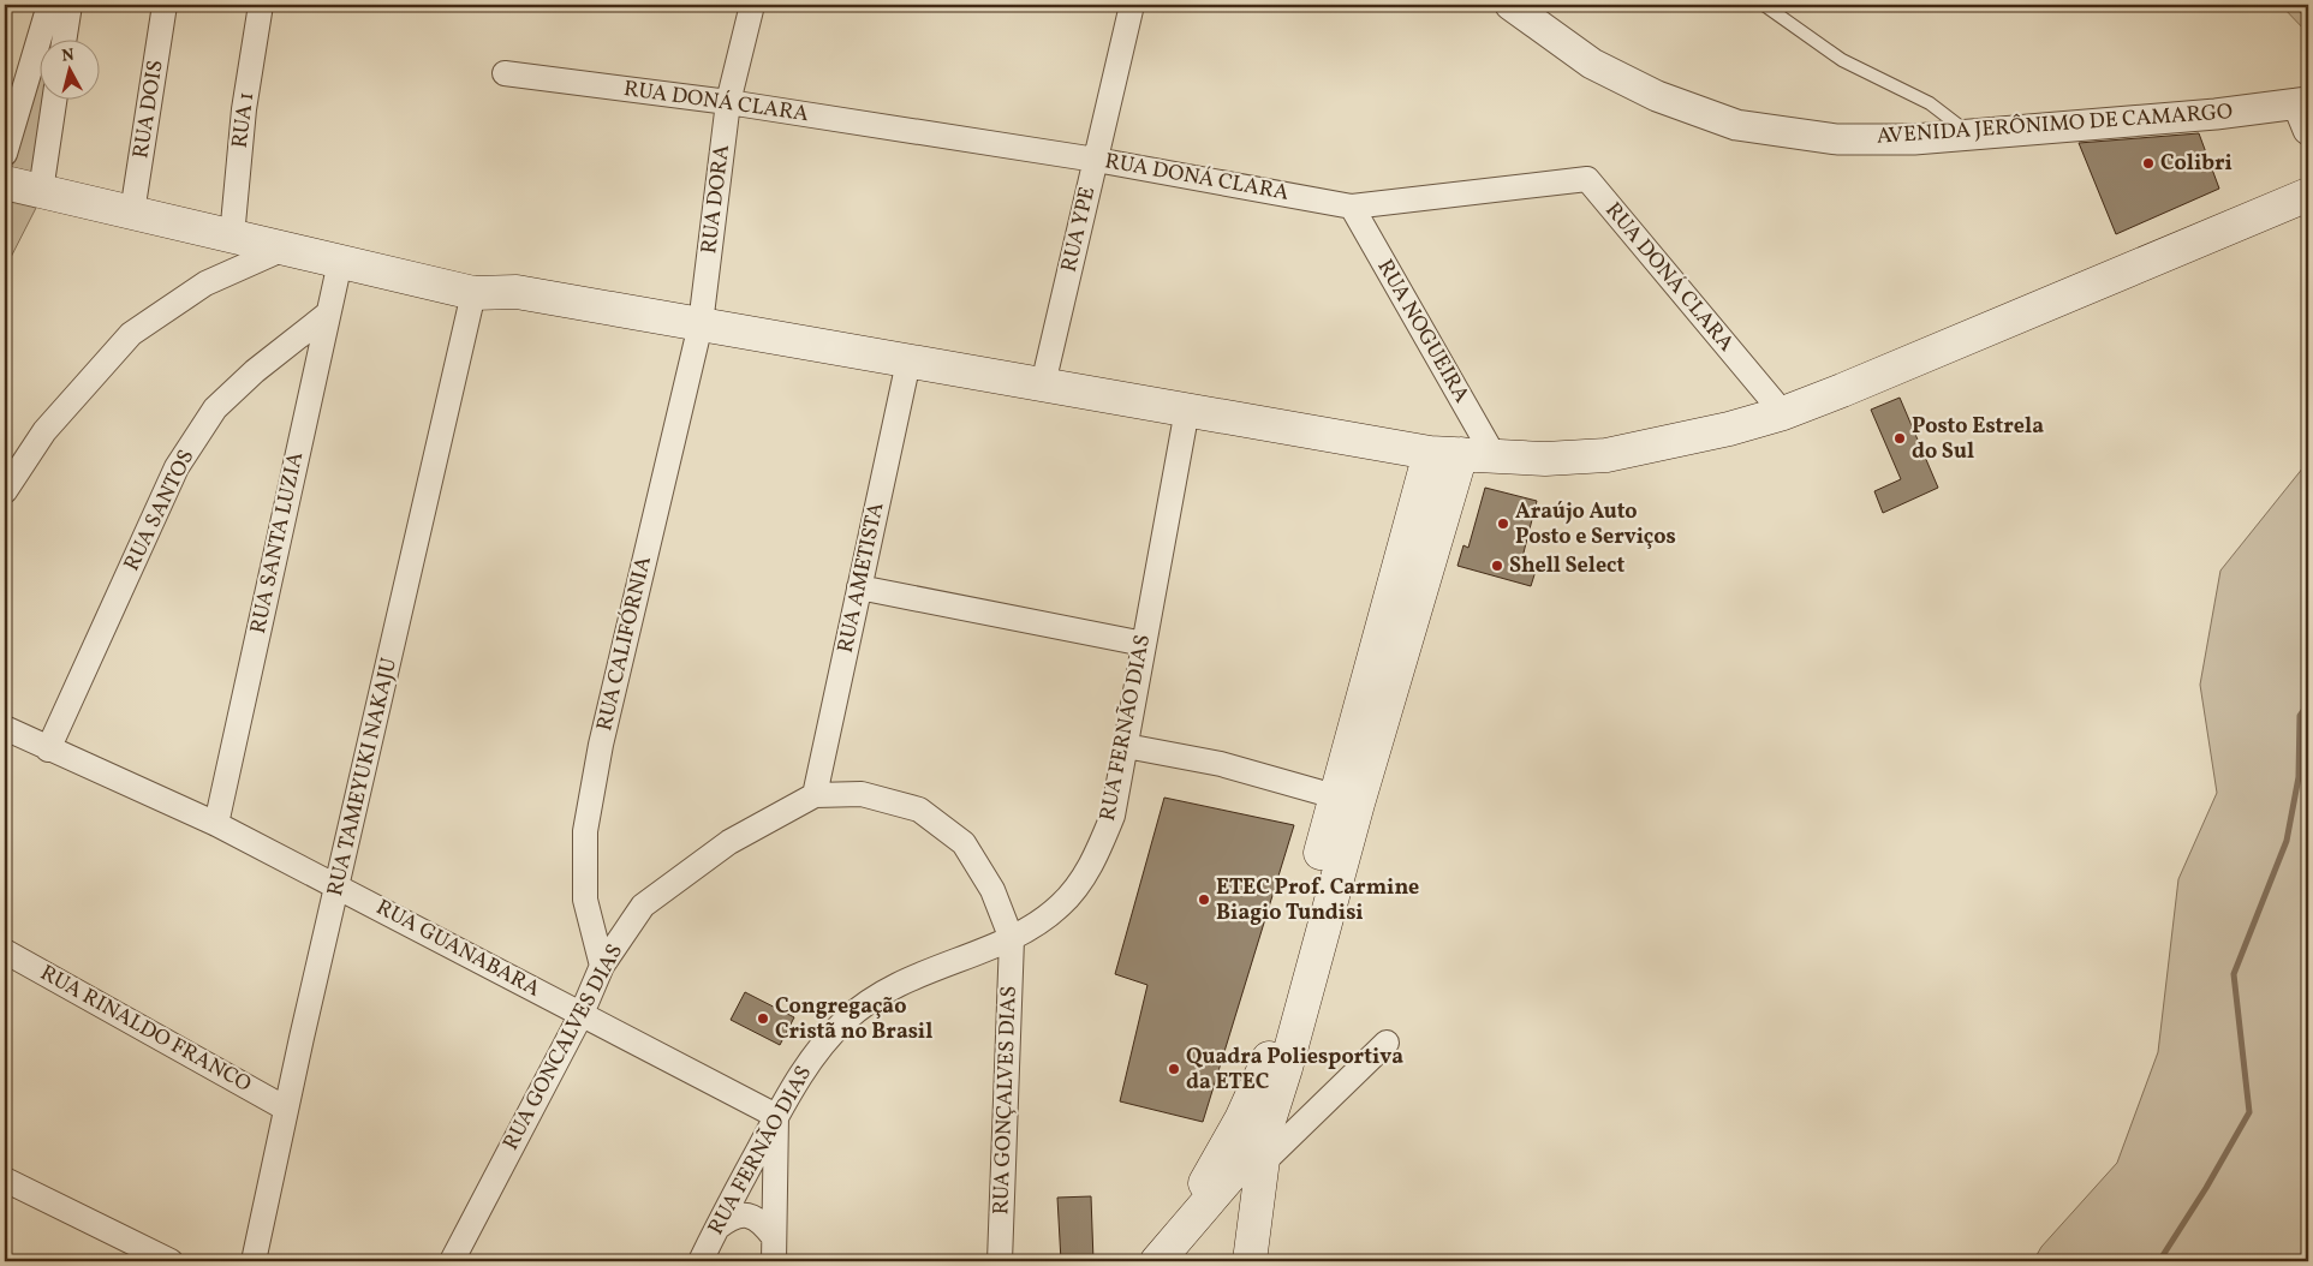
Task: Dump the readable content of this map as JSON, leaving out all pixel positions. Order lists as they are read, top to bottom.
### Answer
{
  "streets": {
    "street": [
      "RUA DONÁ CLARA",
      "RUA DOIS",
      "RUA 1",
      "AVENIDA JERÔNIMO DE CAMARGO",
      "RUA DORA",
      "RUA YPE",
      "RUA NOGUEIRA",
      "RUA SANTOS",
      "RUA SANTA LUZIA",
      "RUA AMETISTA",
      "RUA CALIFÓRNIA",
      "RUA FERNÃO DIAS",
      "RUA TAMEYUKI NAKAJU",
      "RUA GUANABARA",
      "RUA RINALDO FRANCO",
      "RUA GONCALVES DIAS",
      "RUA GONÇALVES DIAS"
    ]
  },
  "crossings": [
    ["RUA DONÁ CLARA", "RUA DORA"],
    ["RUA DONÁ CLARA", "RUA YPE"],
    ["RUA DONÁ CLARA", "RUA NOGUEIRA"],
    ["RUA DORA", "RUA CALIFÓRNIA"],
    ["RUA SANTOS", "RUA SANTA LUZIA"],
    ["RUA SANTOS", "RUA GUANABARA"],
    ["RUA SANTA LUZIA", "RUA GUANABARA"],
    ["RUA AMETISTA", "RUA GONCALVES DIAS"],
    ["RUA CALIFÓRNIA", "RUA GONCALVES DIAS"],
    ["RUA FERNÃO DIAS", "RUA GUANABARA"],
    ["RUA FERNÃO DIAS", "RUA GONCALVES DIAS"],
    ["RUA FERNÃO DIAS", "RUA GONÇALVES DIAS"],
    ["RUA TAMEYUKI NAKAJU", "RUA GUANABARA"],
    ["RUA TAMEYUKI NAKAJU", "RUA RINALDO FRANCO"],
    ["RUA GUANABARA", "RUA GONCALVES DIAS"],
    ["RUA GONCALVES DIAS", "RUA GONÇALVES DIAS"]
  ],
  "places": [
    "Colibri",
    "Posto Estrela do Sul",
    "Araújo Auto Posto e Serviços",
    "Shell Select",
    "ETEC Prof. Carmine Biagio Tundisi",
    "Congregação Cristã no Brasil",
    "Quadra Poliesportiva da ETEC"
  ],
  "north": "top"
}
